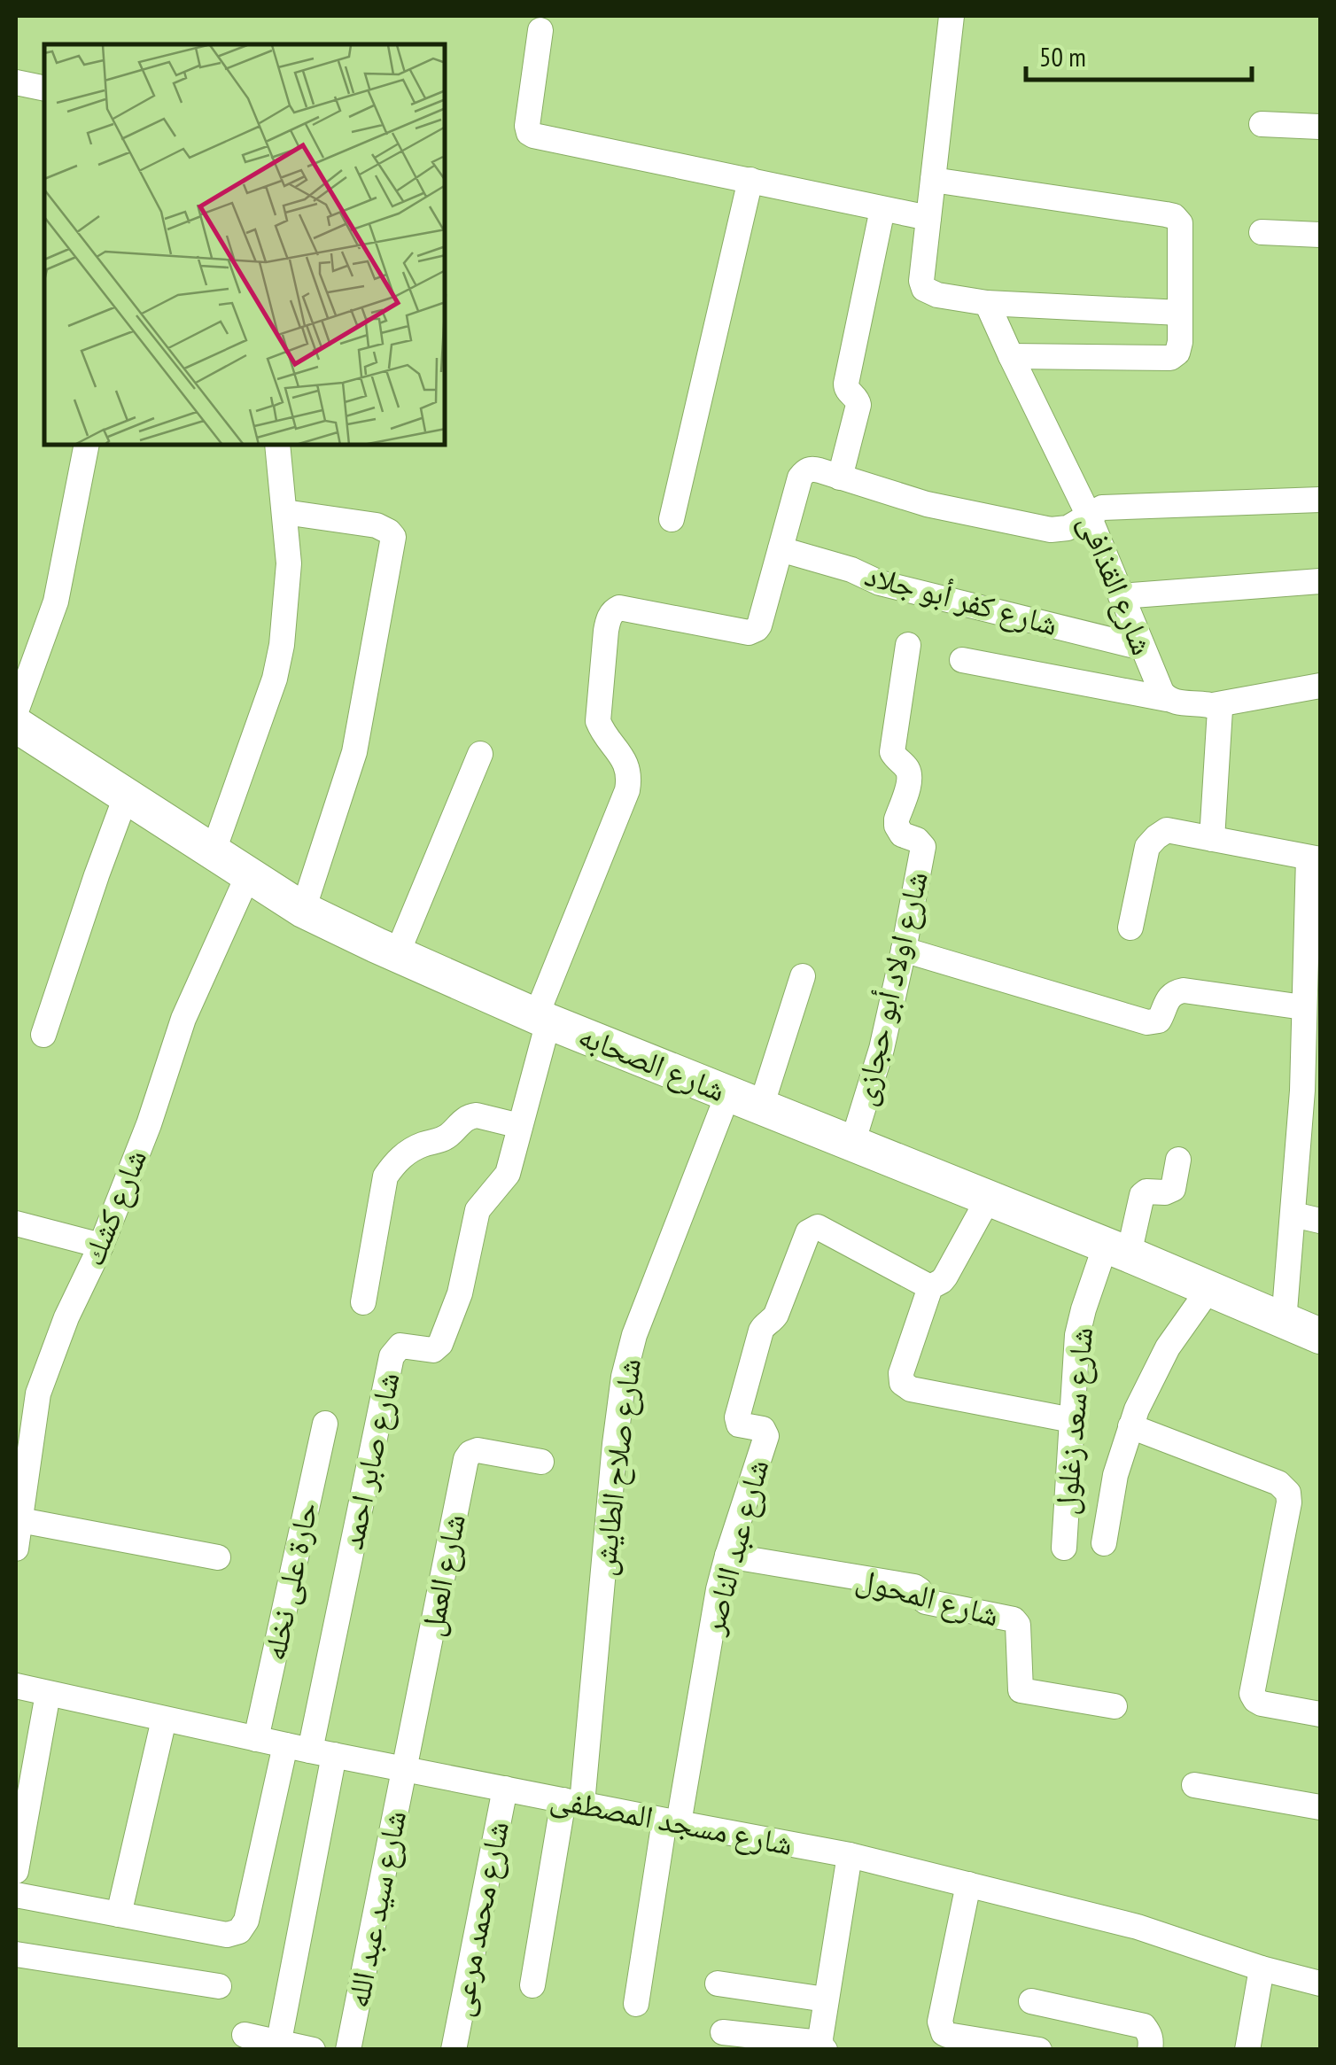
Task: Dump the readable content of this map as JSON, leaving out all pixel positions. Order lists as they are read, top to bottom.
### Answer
{
  "streets": {
    "street": [
      "شارع القذافى",
      "شارع كفر أبو جلاد",
      "شارع اولاد أبو حجازى",
      "شارع الصحابه",
      "شارع كشك",
      "شارع سعد زغلول",
      "شارع صابر احمد",
      "شارع صلاح الطايش",
      "شارع عبد الناصر",
      "شارع العمل",
      "حارة على نخله",
      "شارع المحول",
      "شارع مسجد المصطفى",
      "شارع سيد عبد الله",
      "شارع محمد مرعى"
    ]
  },
  "crossings": [
    ["شارع القذافى", "شارع كفر أبو جلاد"],
    ["شارع كفر أبو جلاد", "شارع صابر احمد"],
    ["شارع اولاد أبو حجازى", "شارع الصحابه"],
    ["شارع الصحابه", "شارع كشك"],
    ["شارع الصحابه", "شارع سعد زغلول"],
    ["شارع الصحابه", "شارع صابر احمد"],
    ["شارع الصحابه", "شارع صلاح الطايش"],
    ["شارع صابر احمد", "شارع مسجد المصطفى"],
    ["شارع صلاح الطايش", "شارع مسجد المصطفى"],
    ["شارع عبد الناصر", "شارع المحول"],
    ["شارع عبد الناصر", "شارع مسجد المصطفى"],
    ["شارع العمل", "شارع مسجد المصطفى"],
    ["شارع العمل", "شارع سيد عبد الله"],
    ["حارة على نخله", "شارع مسجد المصطفى"],
    ["شارع مسجد المصطفى", "شارع سيد عبد الله"],
    ["شارع مسجد المصطفى", "شارع محمد مرعى"]
  ],
  "scale_bar": "50 m"
}
